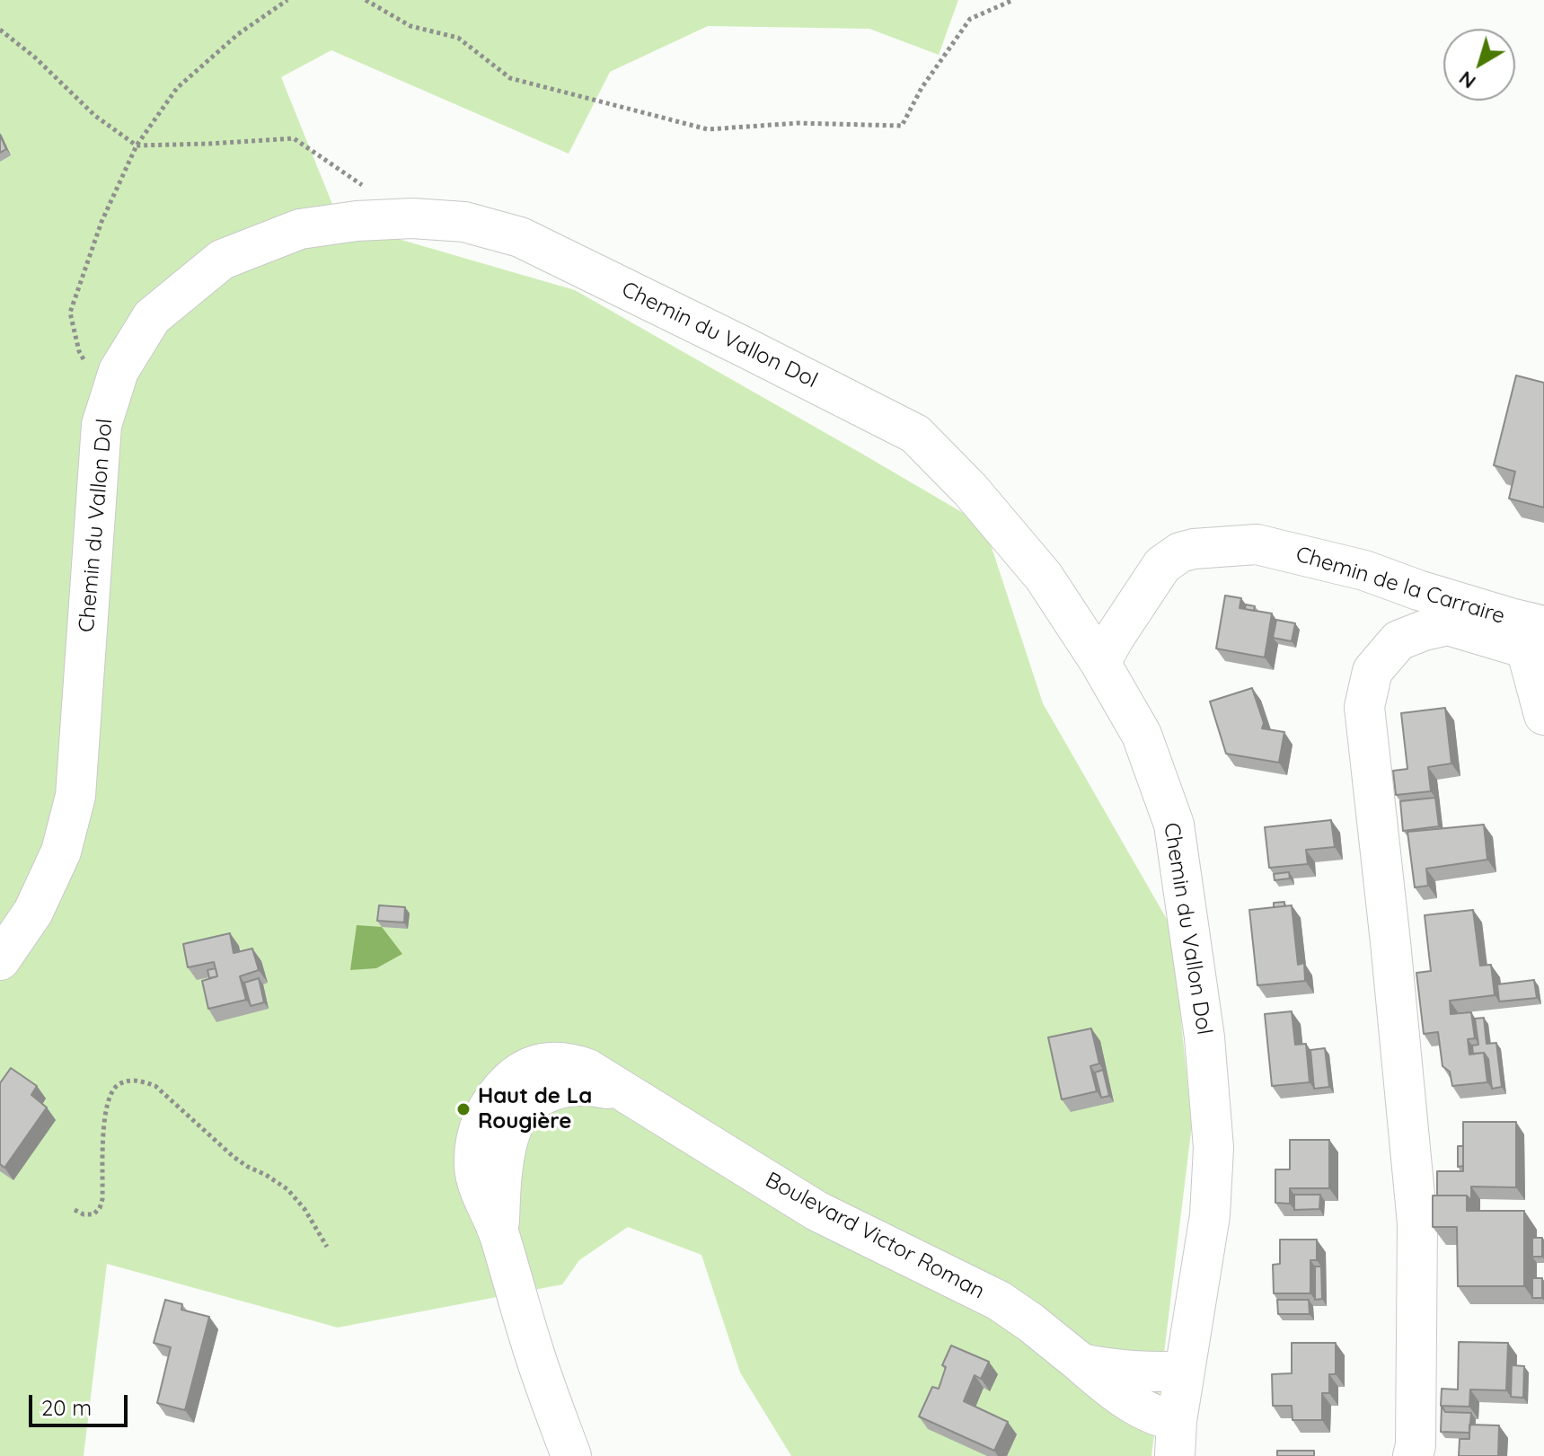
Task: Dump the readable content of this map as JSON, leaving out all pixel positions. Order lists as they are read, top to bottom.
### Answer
{
  "streets": {
    "street": ["Chemin du Vallon Dol", "Chemin de la Carraire", "Boulevard Victor Roman"]
  },
  "crossings": [
    ["Chemin du Vallon Dol", "Chemin de la Carraire"],
    ["Chemin du Vallon Dol", "Boulevard Victor Roman"]
  ],
  "places": ["Haut de La Rougière"],
  "scale_bar": "20 m",
  "north": "bottom left"
}
